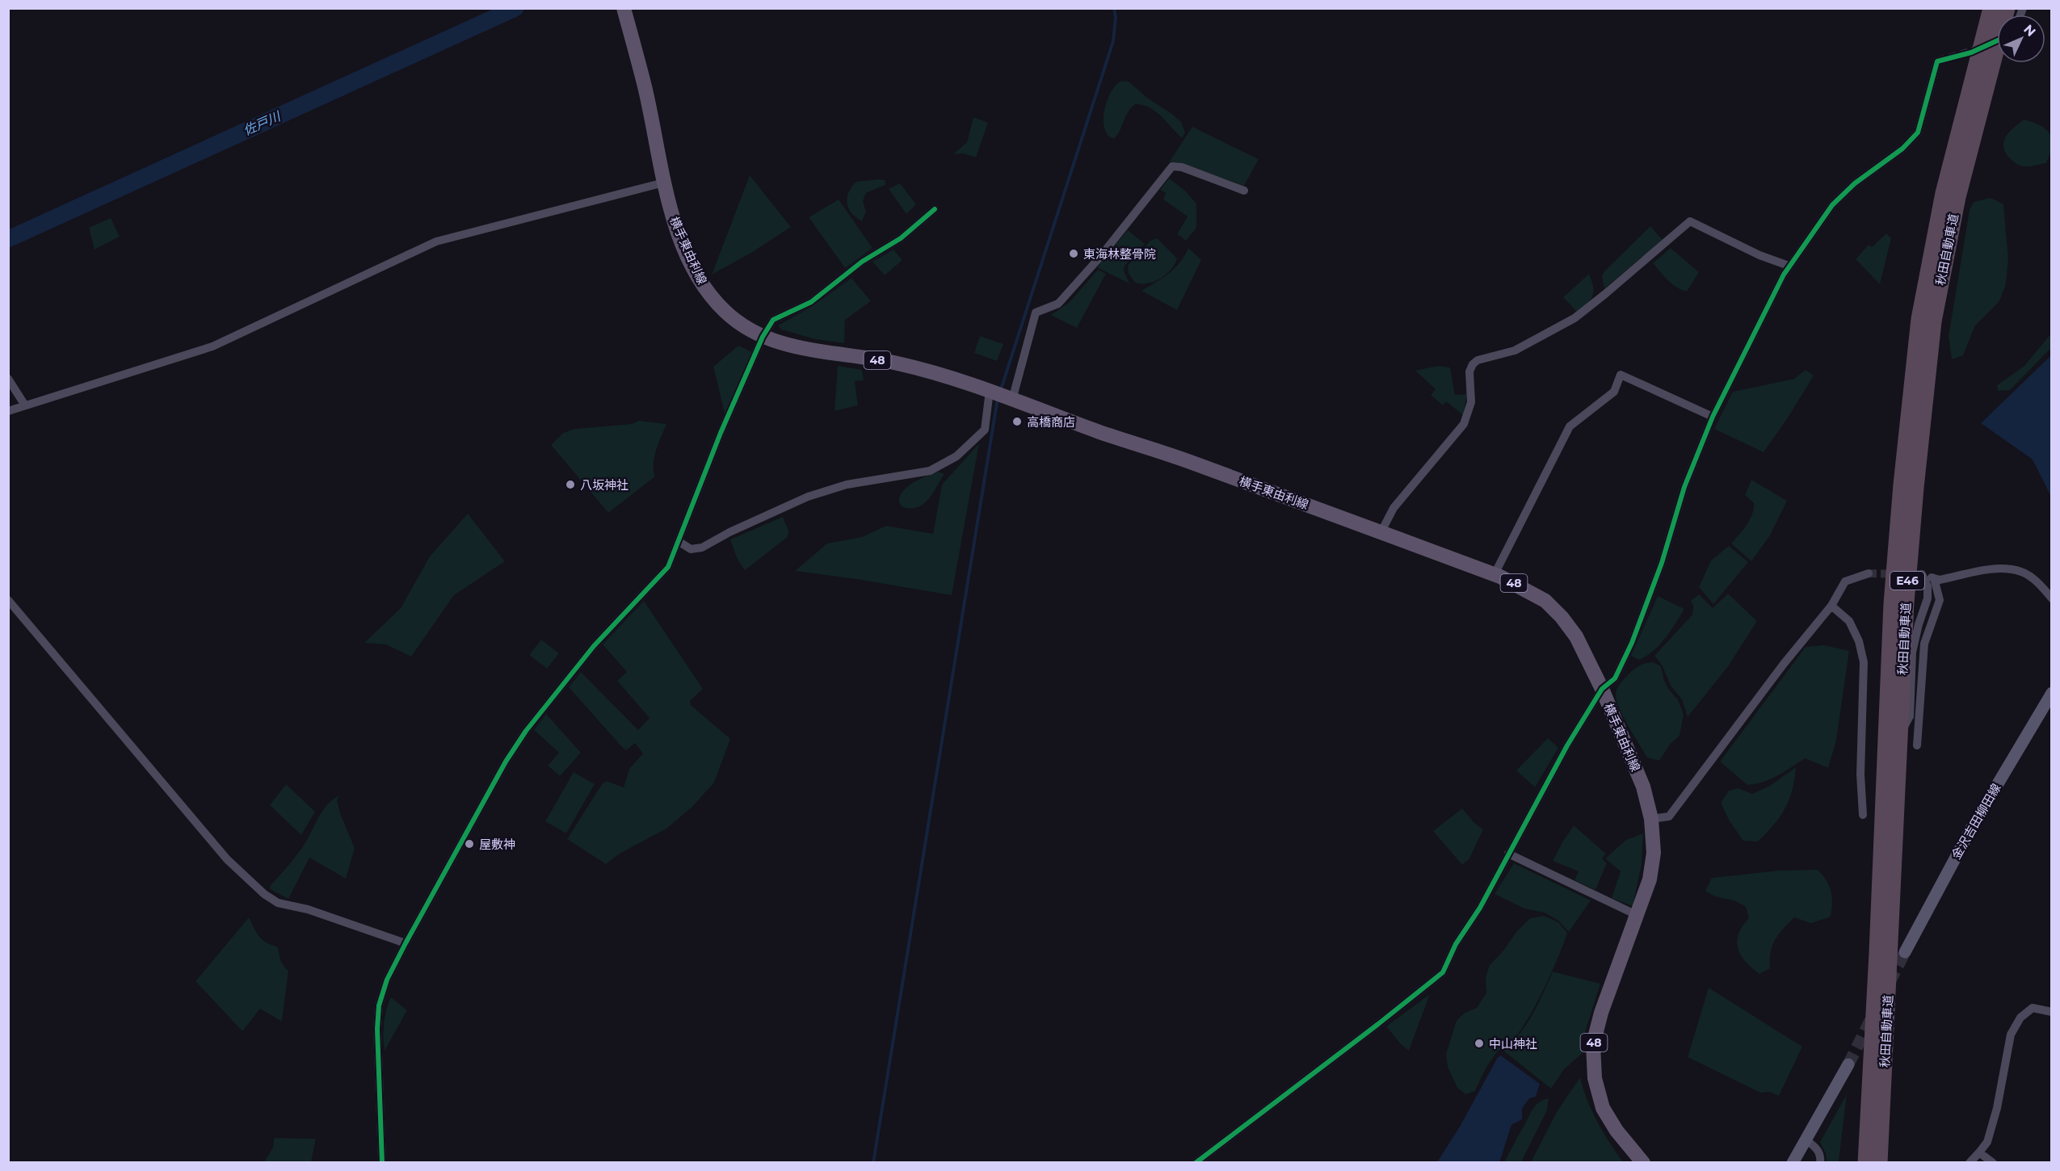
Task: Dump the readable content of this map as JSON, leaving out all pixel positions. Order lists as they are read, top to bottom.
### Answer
{
  "streets": {
    "highway": ["秋田自動車道", "E46"],
    "main road": ["横手東由利線", "48", "金沢吉田柳田線"]
  },
  "water": ["佐戸川"],
  "places": [
    "東海林整骨院",
    "高橋商店",
    "八坂神社",
    "屋敷神",
    "中山神社"
  ],
  "north": "top right"
}
